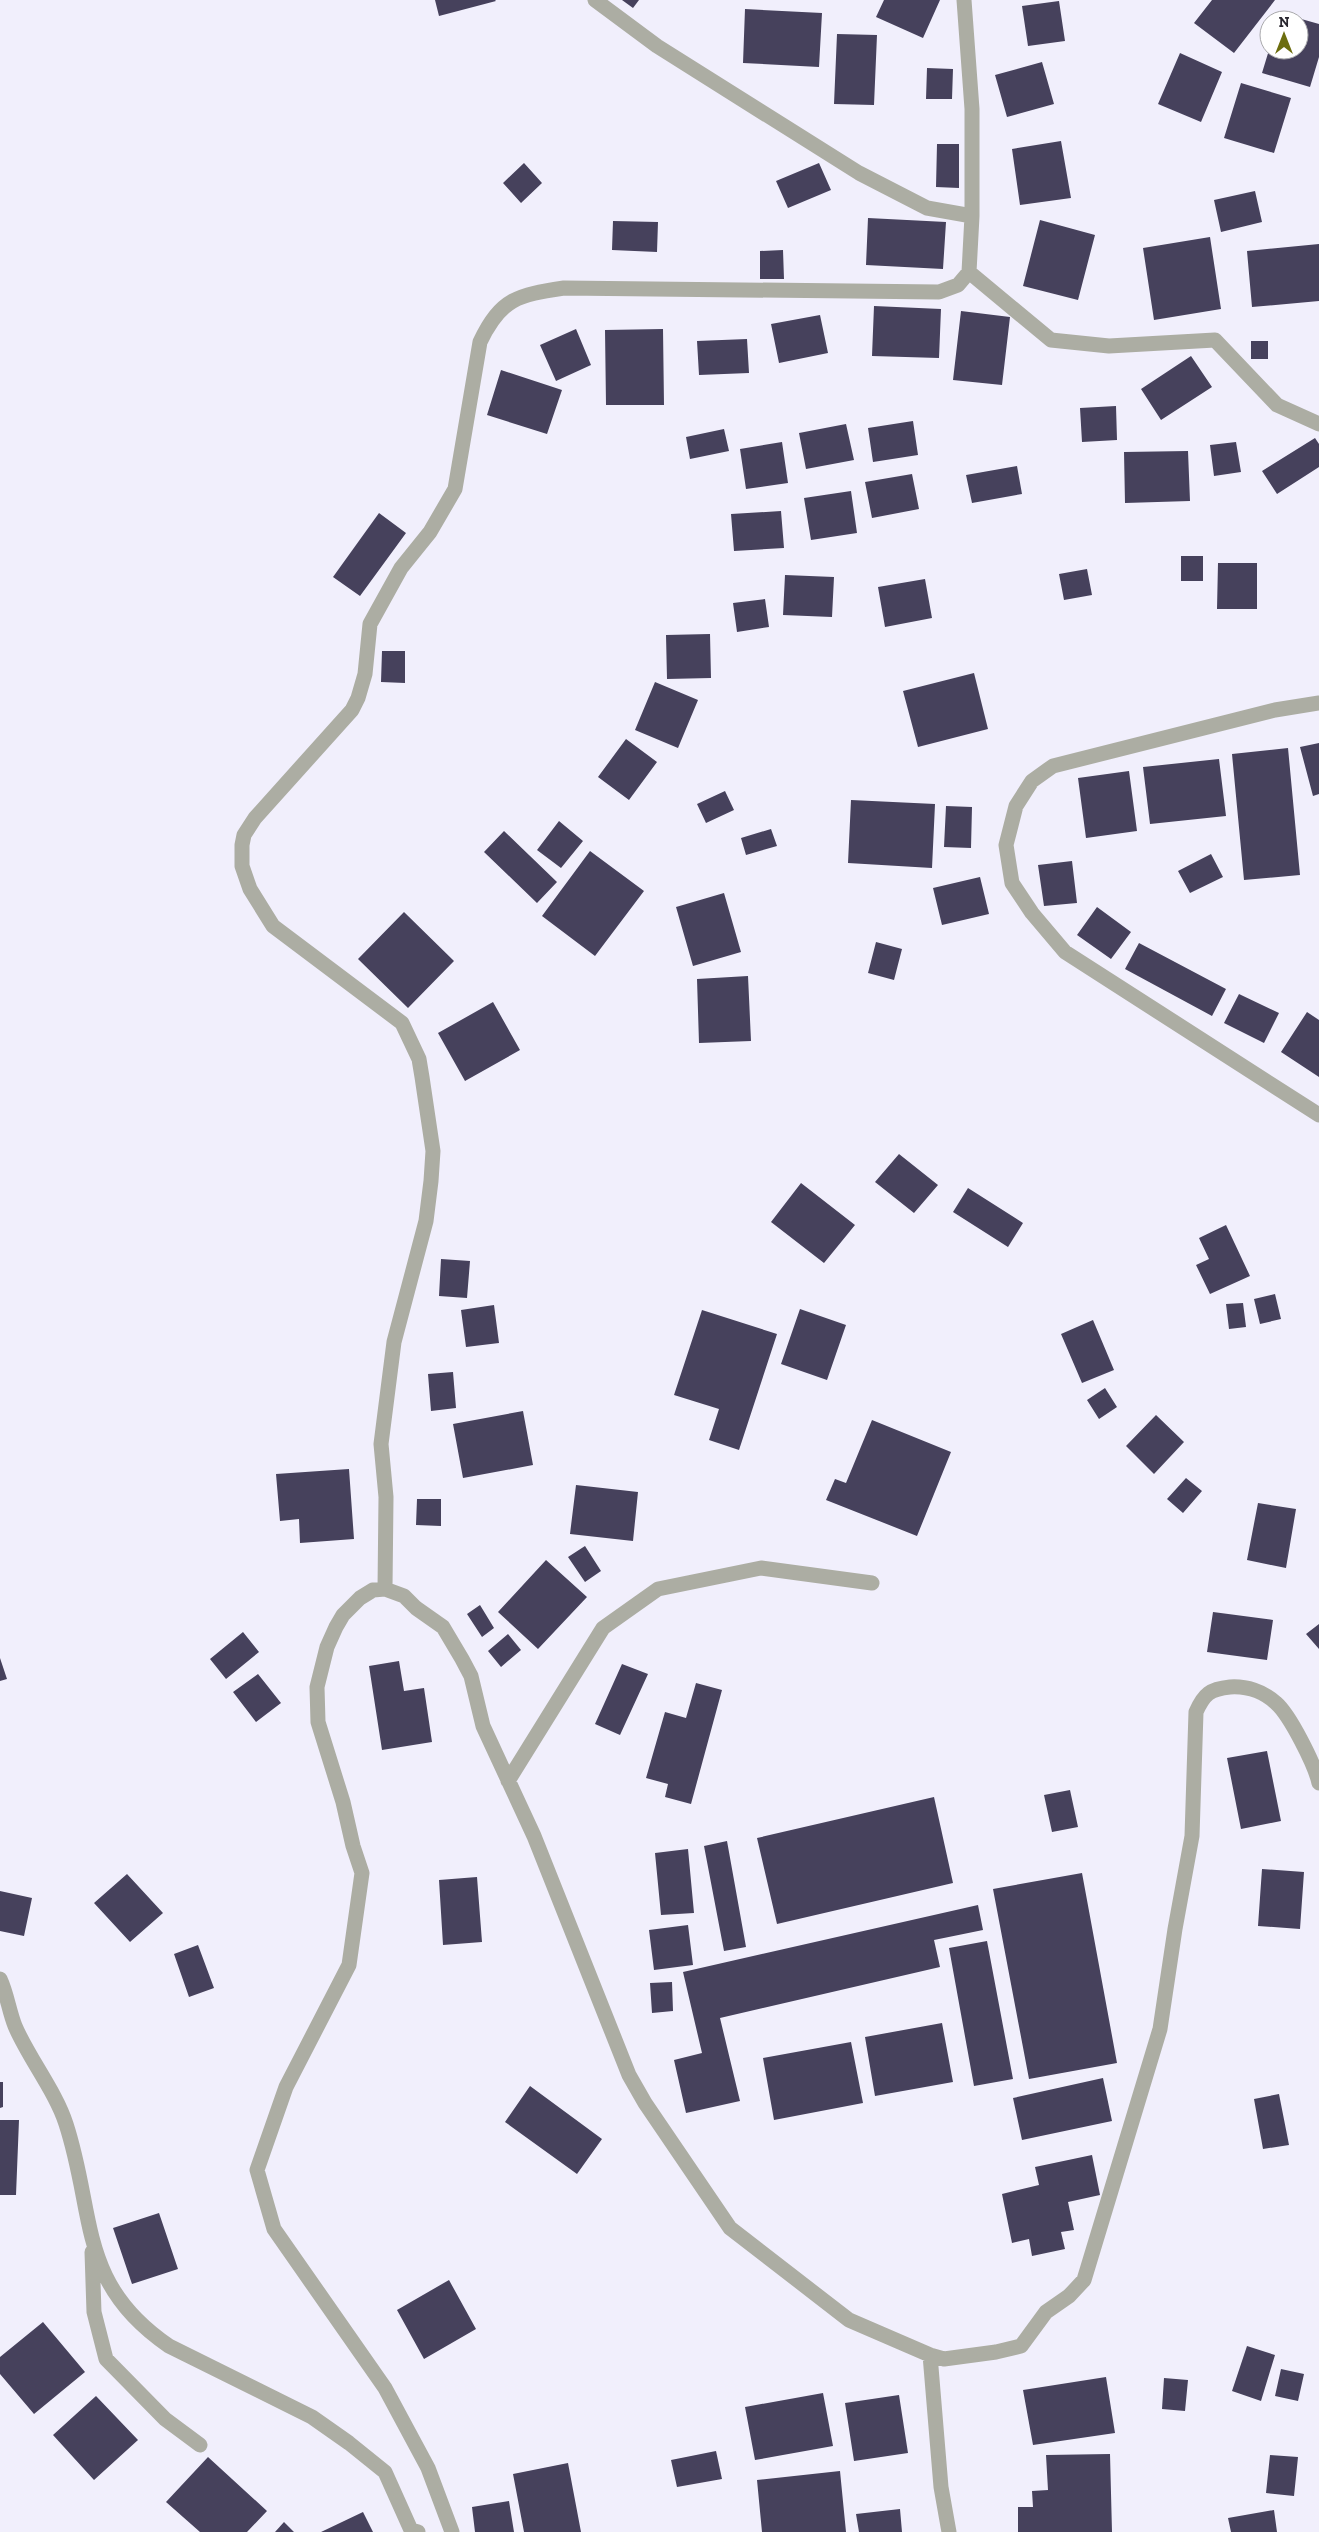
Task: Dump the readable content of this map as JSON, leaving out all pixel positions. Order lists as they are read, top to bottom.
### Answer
{
  "north": "top"
}
